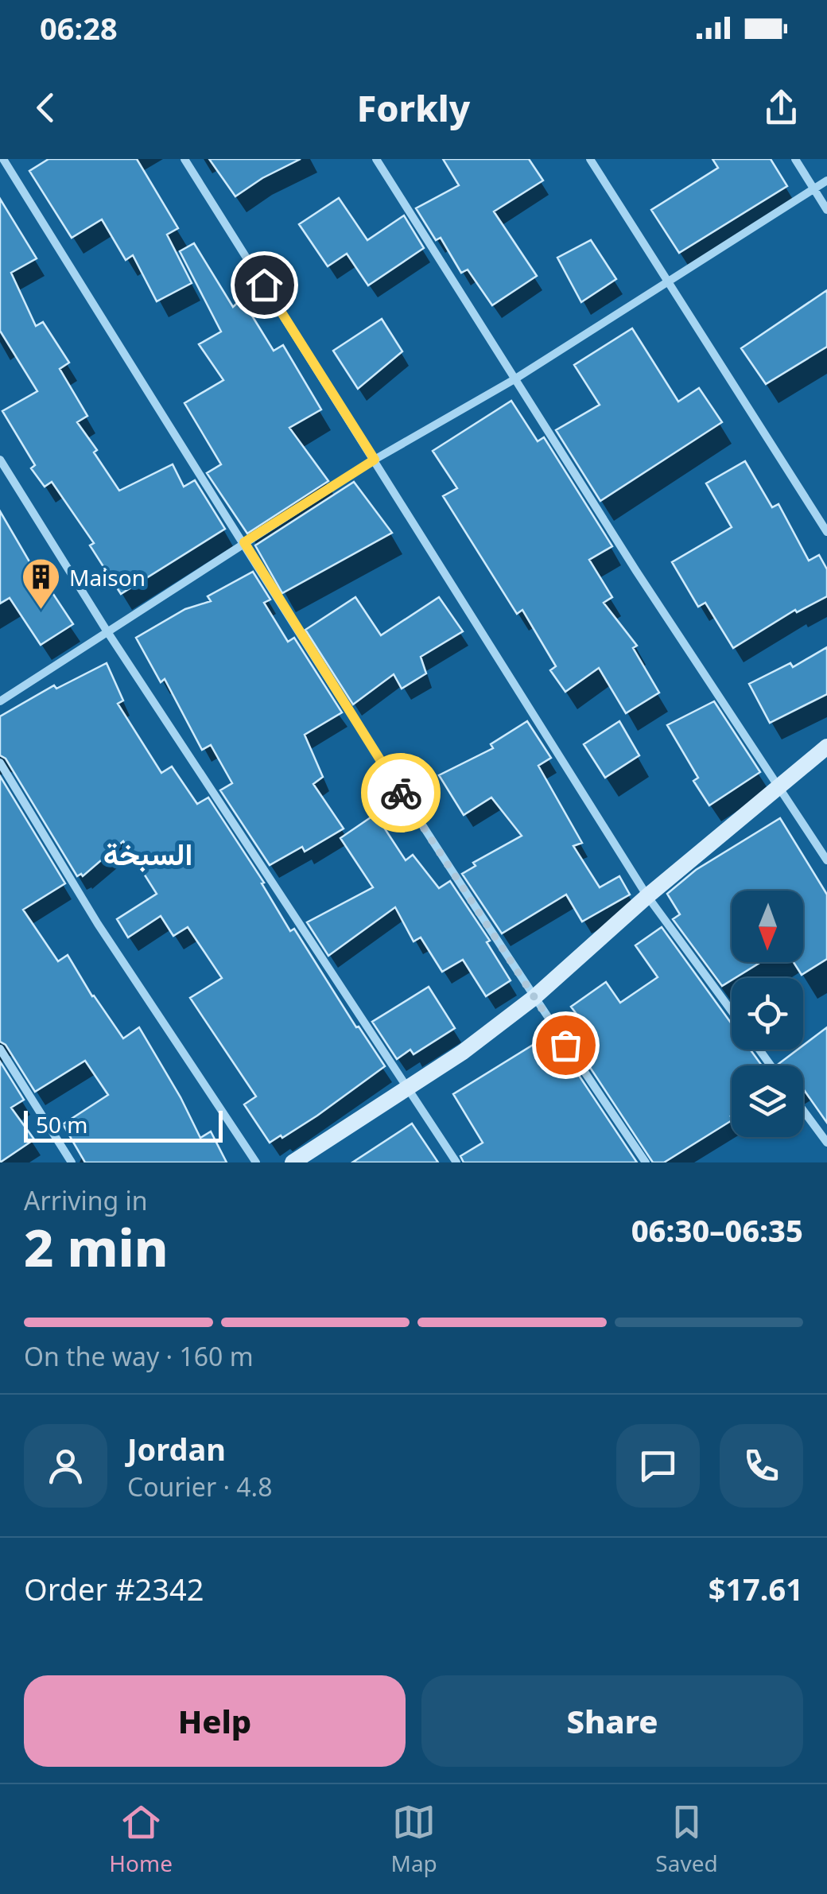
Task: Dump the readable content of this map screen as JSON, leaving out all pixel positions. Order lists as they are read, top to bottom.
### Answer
{
  "districts": ["السبخة"],
  "places": {
    "building": ["Maison"]
  },
  "scale_bar": "50 m",
  "north": "bottom",
  "page": {
    "status": "06:28",
    "header": "Forkly",
    "scale": "50 m",
    "heading": ["2 min", "Arriving in", "06:30–06:35"],
    "panel": [
      "Jordan",
      "Courier · 4.8",
      "Order #2342",
      "$17.61"
    ],
    "bar": "On the way · 160 m",
    "buttons": ["Help", "Share"],
    "tabs": ["Home", "Map", "Saved"]
  }
}
